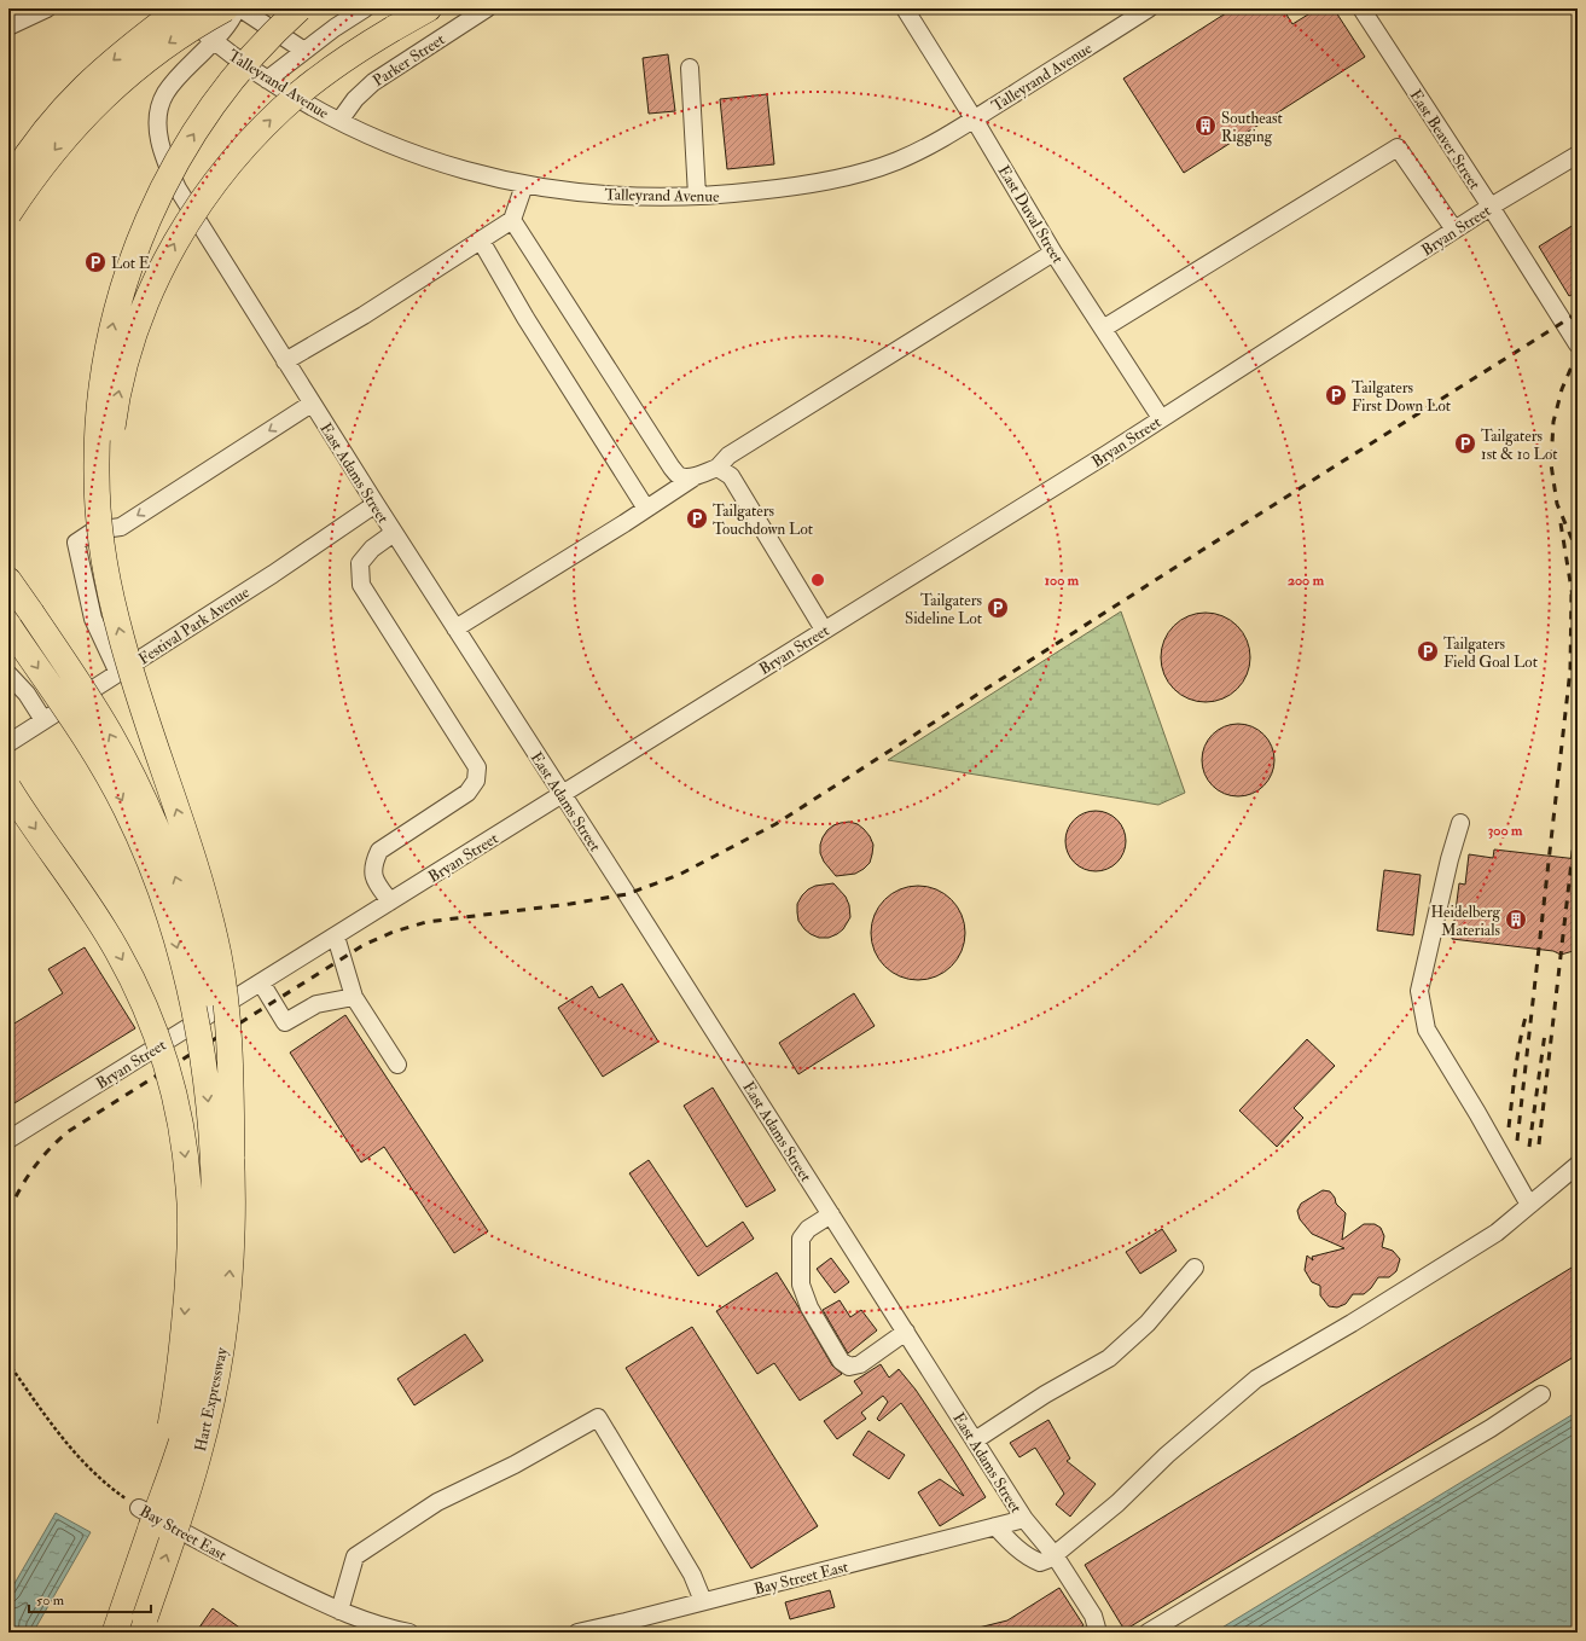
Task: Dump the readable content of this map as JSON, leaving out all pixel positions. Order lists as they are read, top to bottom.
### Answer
{
  "streets": {
    "highway": ["Hart Expressway"],
    "street": [
      "Parker Street",
      "Talleyrand Avenue",
      "East Beaver Street",
      "East Duval Street",
      "Bryan Street",
      "East Adams Street",
      "Festival Park Avenue",
      "Bay Street East"
    ]
  },
  "crossings": [
    ["Parker Street", "Talleyrand Avenue"],
    ["Talleyrand Avenue", "East Duval Street"],
    ["Talleyrand Avenue", "East Adams Street"],
    ["East Beaver Street", "Bryan Street"],
    ["East Duval Street", "Bryan Street"],
    ["Bryan Street", "East Adams Street"],
    ["East Adams Street", "Festival Park Avenue"],
    ["East Adams Street", "Bay Street East"]
  ],
  "one_way": ["Hart Expressway"],
  "places": {
    "building": ["Southeast Rigging", "Heidelberg Materials"],
    "parking": [
      "Lot E",
      "Tailgaters First Down Lot",
      "Tailgaters 1st & 10 Lot",
      "Tailgaters Touchdown Lot",
      "Tailgaters Sideline Lot",
      "Tailgaters Field Goal Lot"
    ]
  },
  "scale_bar": "50 m",
  "rings": ["100 m", "200 m", "300 m"]
}
